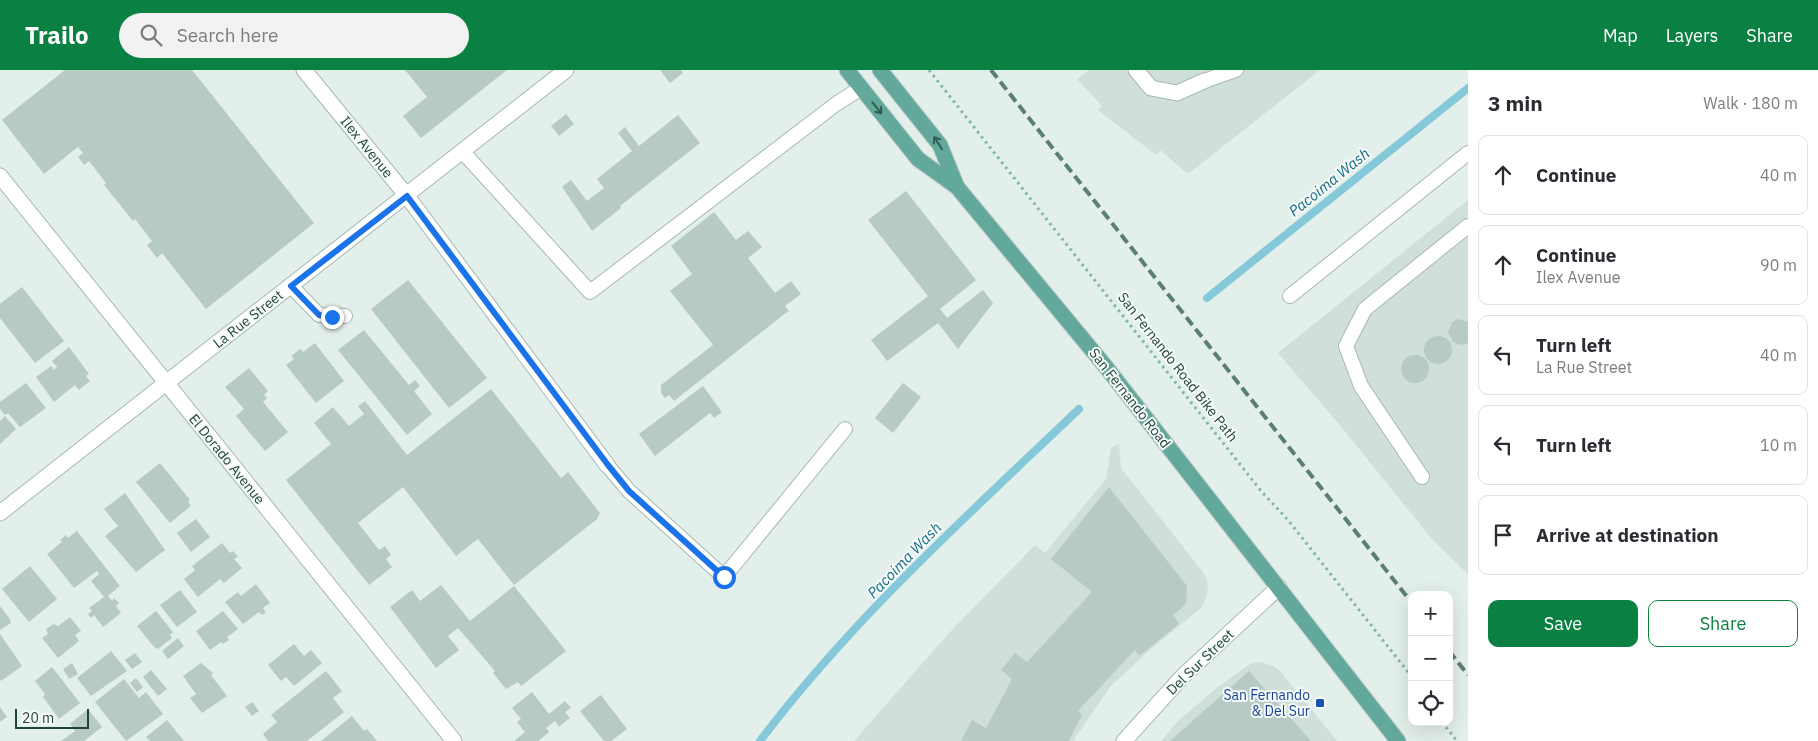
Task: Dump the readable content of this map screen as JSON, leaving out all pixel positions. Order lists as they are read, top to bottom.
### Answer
{
  "streets": {
    "main road": ["San Fernando Road"],
    "street": [
      "Ilex Avenue",
      "La Rue Street",
      "El Dorado Avenue",
      "Del Sur Street"
    ],
    "path": ["San Fernando Road Bike Path"]
  },
  "crossings": [
    ["Ilex Avenue", "La Rue Street"],
    ["La Rue Street", "El Dorado Avenue"],
    ["San Fernando Road", "Del Sur Street"]
  ],
  "water": ["Pacoima Wash"],
  "places": {
    "transit": ["San Fernando & Del Sur"]
  },
  "scale_bar": "20 m",
  "page": {
    "header": "Trailo",
    "search": "Search here",
    "nav": ["Map", "Layers", "Share"],
    "heading": ["3 min", "Walk · 180 m"],
    "list": [
      ["Continue", "40 m"],
      ["Continue", "Ilex Avenue", "90 m"],
      ["Turn left", "La Rue Street", "40 m"],
      ["Turn left", "10 m"],
      "Arrive at destination"
    ],
    "buttons": ["Save", "Share"],
    "map_buttons": ["+", "−"],
    "scale": "20 m"
  }
}
